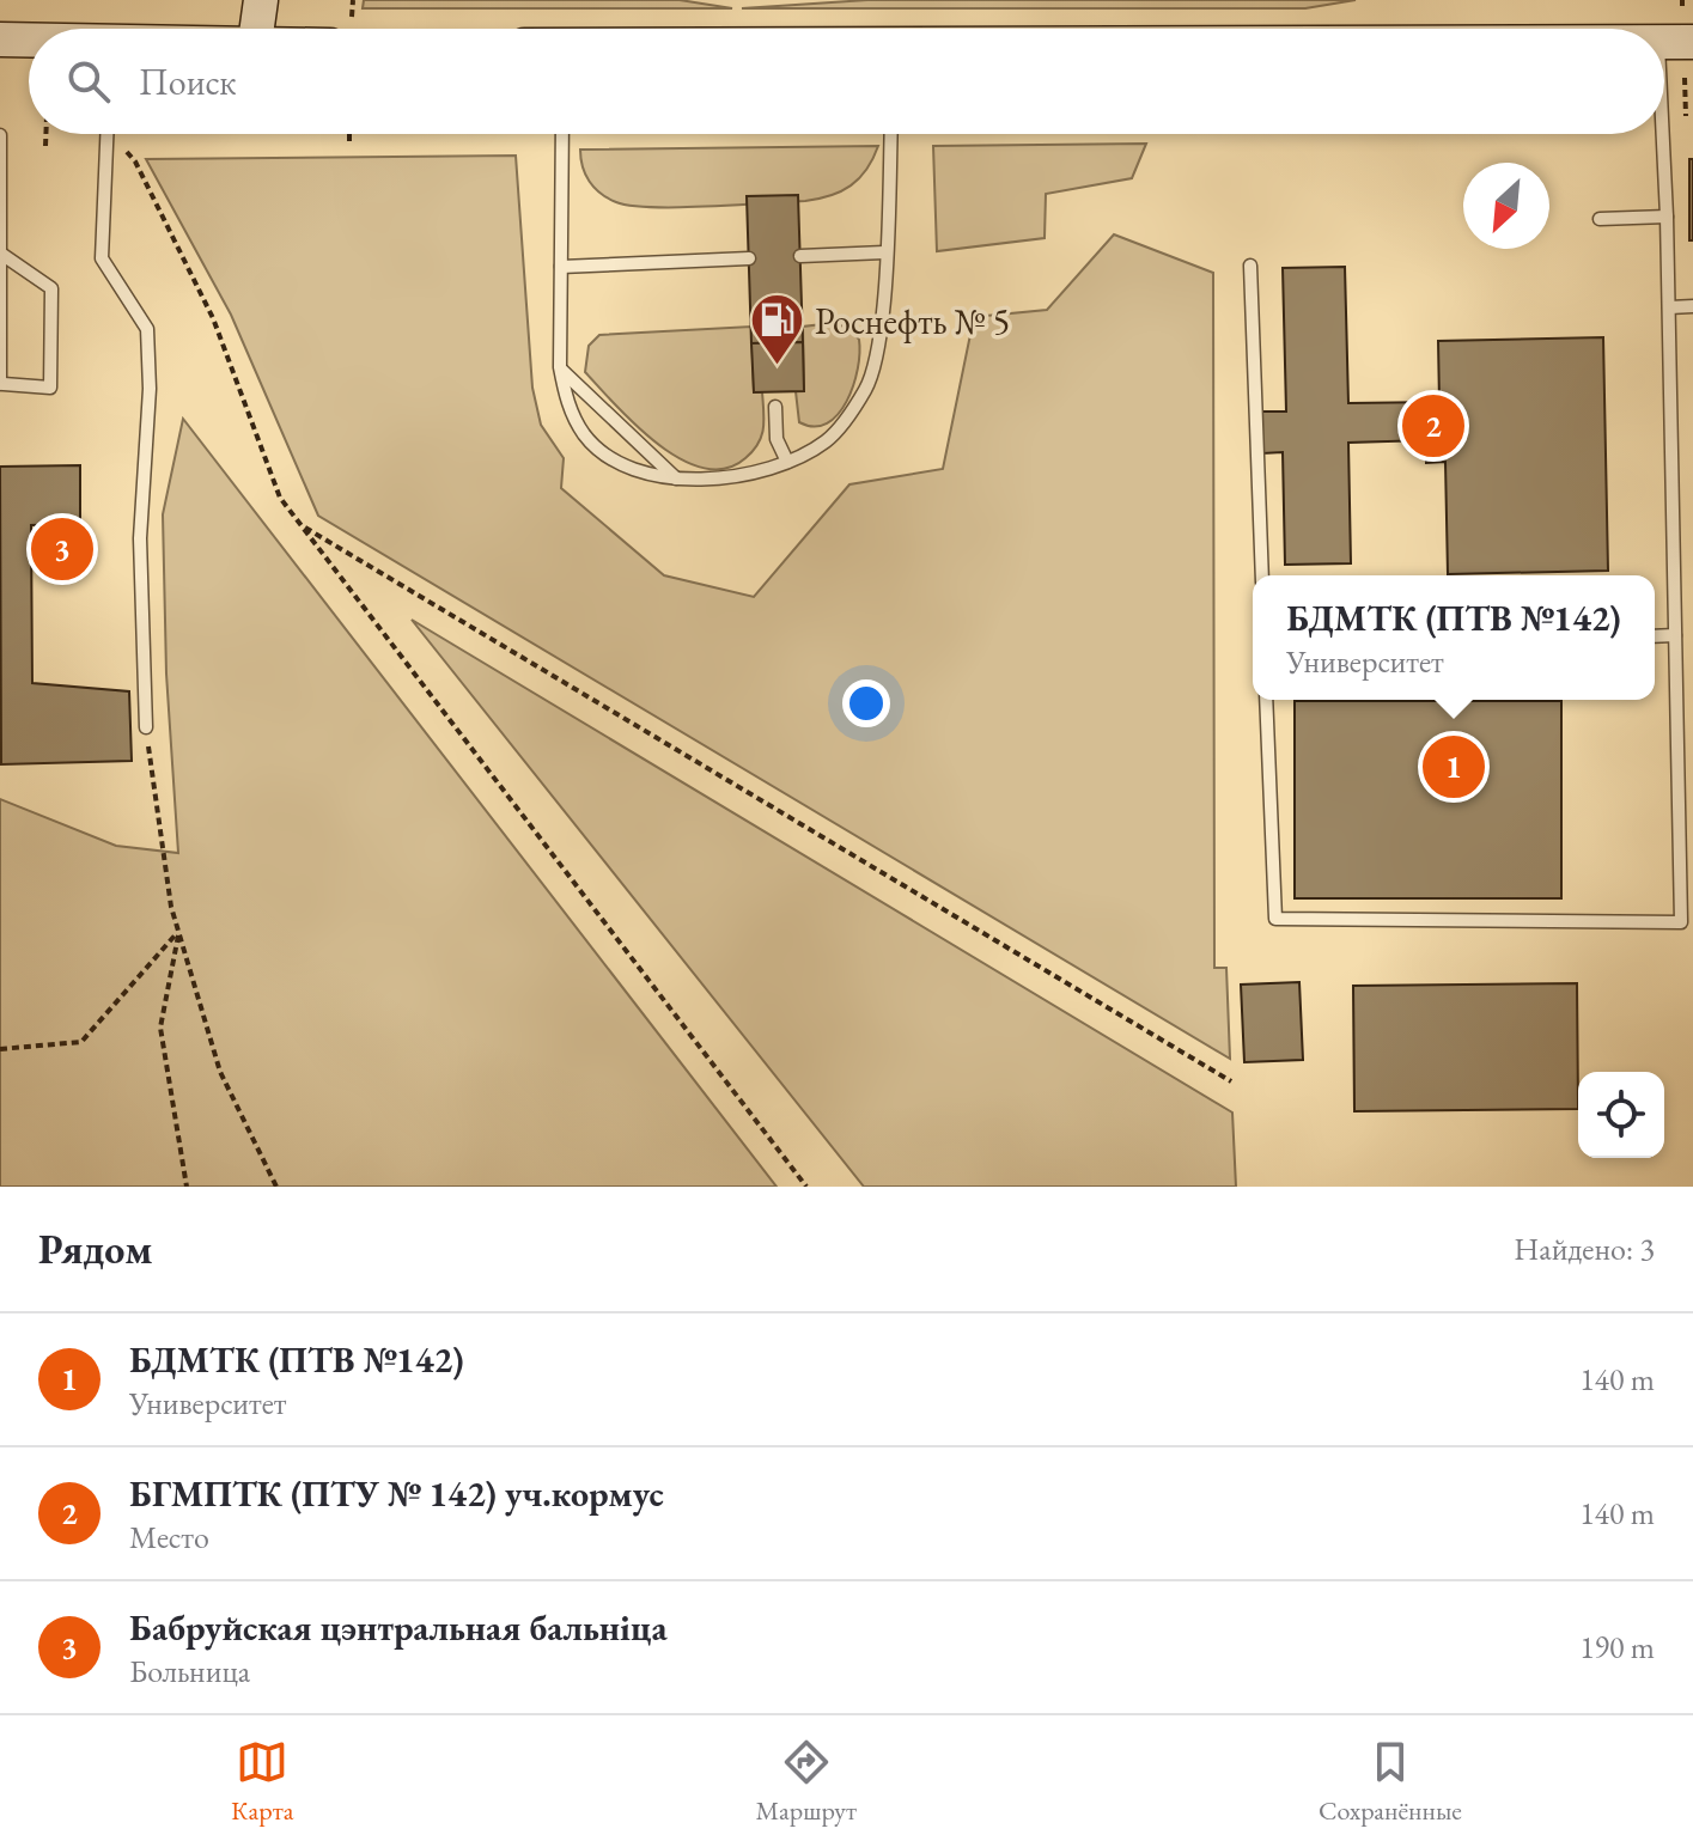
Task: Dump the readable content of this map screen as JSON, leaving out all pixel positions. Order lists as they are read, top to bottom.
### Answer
{
  "places": {
    "fuel station": ["Роснефть № 5"]
  },
  "north": "bottom left",
  "page": {
    "search": "Поиск",
    "pins": ["2", "3", "1"],
    "popup": ["БДМТК (ПТВ №142)", "Университет"],
    "heading": ["Рядом", "Найдено: 3"],
    "list": [
      {
        "mark": "1",
        "name": "БДМТК (ПТВ №142)",
        "note": "Университет",
        "value": "140 m"
      },
      {
        "mark": "2",
        "name": "БГМПТК (ПТУ № 142) уч.кормус",
        "note": "Место",
        "value": "140 m"
      },
      {
        "mark": "3",
        "name": "Бабруйская цэнтральная бальніца",
        "note": "Больница",
        "value": "190 m"
      }
    ],
    "nav": ["Карта", "Маршрут", "Сохранённые"]
  }
}
